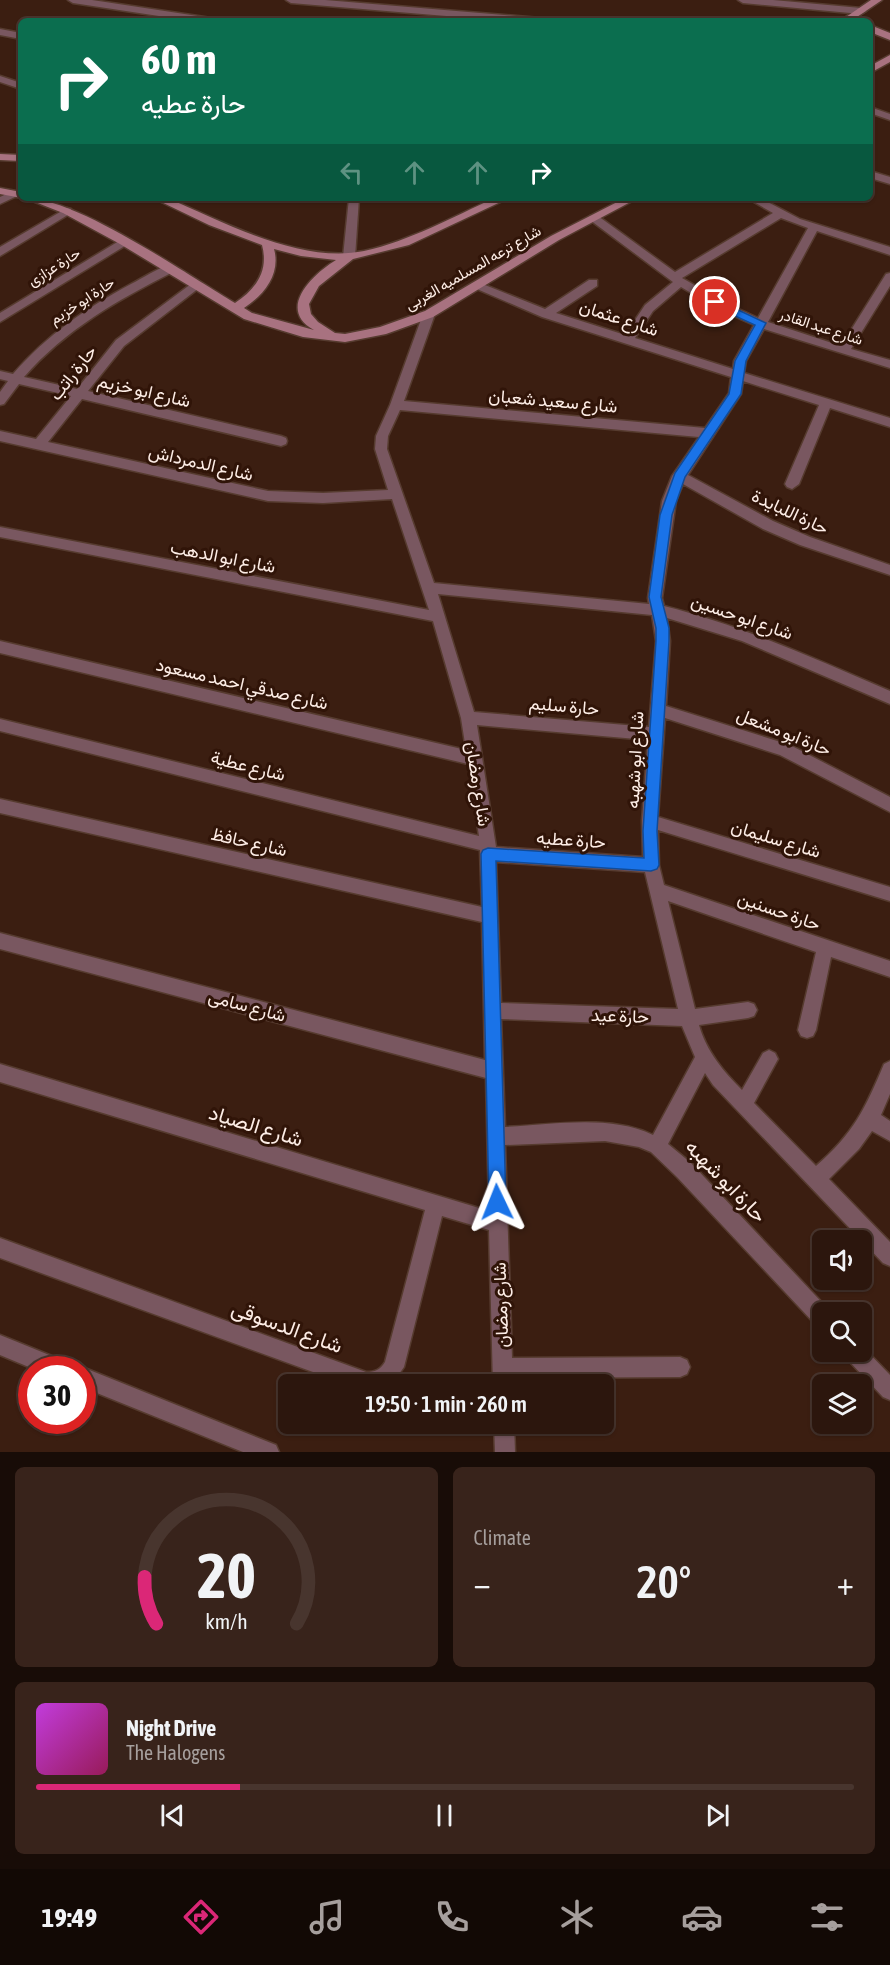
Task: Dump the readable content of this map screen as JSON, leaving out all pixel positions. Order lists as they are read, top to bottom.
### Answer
{
  "streets": {
    "street": [
      "حارة عزازى",
      "شارع ترعه المسلميه الغربى",
      "حارة ابو خزيم",
      "شارع عثمان",
      "شارع عبد القادر",
      "حارة راتب",
      "شارع ابو خزيم",
      "شارع سعيد شعبان",
      "شارع الدمرداش",
      "حارة اللبايدة",
      "شارع ابو الدهب",
      "شارع ابو حسين",
      "شارع صدقي احمد مسعود",
      "حارة سليم",
      "حارة ابو مشعل",
      "شارع ابو شهبه",
      "شارع عطية",
      "شارع رمضان",
      "شارع سليمان",
      "حارة عطيه",
      "شارع حافظ",
      "حارة حسنين",
      "شارع سامى",
      "حارة عيد",
      "شارع الصياد",
      "حارة ابو شهبه",
      "شارع الدسوقى"
    ]
  },
  "crossings": [
    ["حارة عزازى", "شارع ترعه المسلميه الغربى"],
    ["شارع ترعه المسلميه الغربى", "حارة ابو خزيم"],
    ["شارع ترعه المسلميه الغربى", "شارع عثمان"],
    ["شارع ترعه المسلميه الغربى", "شارع عبد القادر"],
    ["شارع ترعه المسلميه الغربى", "حارة راتب"],
    ["شارع ترعه المسلميه الغربى", "شارع رمضان"],
    ["حارة ابو خزيم", "شارع ابو خزيم"],
    ["شارع عثمان", "شارع ابو شهبه"],
    ["شارع عبد القادر", "شارع ابو شهبه"],
    ["حارة راتب", "شارع ابو خزيم"],
    ["حارة راتب", "شارع الدمرداش"],
    ["شارع سعيد شعبان", "شارع ابو شهبه"],
    ["شارع سعيد شعبان", "شارع رمضان"],
    ["شارع الدمرداش", "شارع رمضان"],
    ["حارة اللبايدة", "شارع ابو شهبه"],
    ["شارع ابو الدهب", "شارع رمضان"],
    ["شارع ابو حسين", "شارع ابو شهبه"],
    ["شارع ابو حسين", "شارع رمضان"],
    ["شارع صدقي احمد مسعود", "شارع رمضان"],
    ["حارة سليم", "شارع ابو شهبه"],
    ["حارة سليم", "شارع رمضان"],
    ["حارة ابو مشعل", "شارع ابو شهبه"],
    ["شارع ابو شهبه", "شارع سليمان"],
    ["شارع ابو شهبه", "حارة عطيه"],
    ["شارع ابو شهبه", "حارة حسنين"],
    ["شارع ابو شهبه", "حارة عيد"],
    ["شارع عطية", "شارع رمضان"],
    ["شارع عطية", "حارة عطيه"],
    ["شارع رمضان", "حارة عطيه"],
    ["شارع رمضان", "شارع حافظ"],
    ["شارع رمضان", "شارع سامى"],
    ["شارع رمضان", "حارة عيد"],
    ["شارع رمضان", "شارع الصياد"],
    ["شارع رمضان", "حارة ابو شهبه"],
    ["شارع الصياد", "شارع الدسوقى"]
  ],
  "page": {
    "turn": ["60 m", "حارة عطيه"],
    "limit": "30",
    "trip": "19:50 · 1 min · 260 m",
    "tile": "Climate",
    "heat": ["−", "20°", "+"],
    "song": ["Night Drive", "The Halogens"],
    "tabs": "19:49",
    "gauge": ["20", "km/h"]
  }
}
